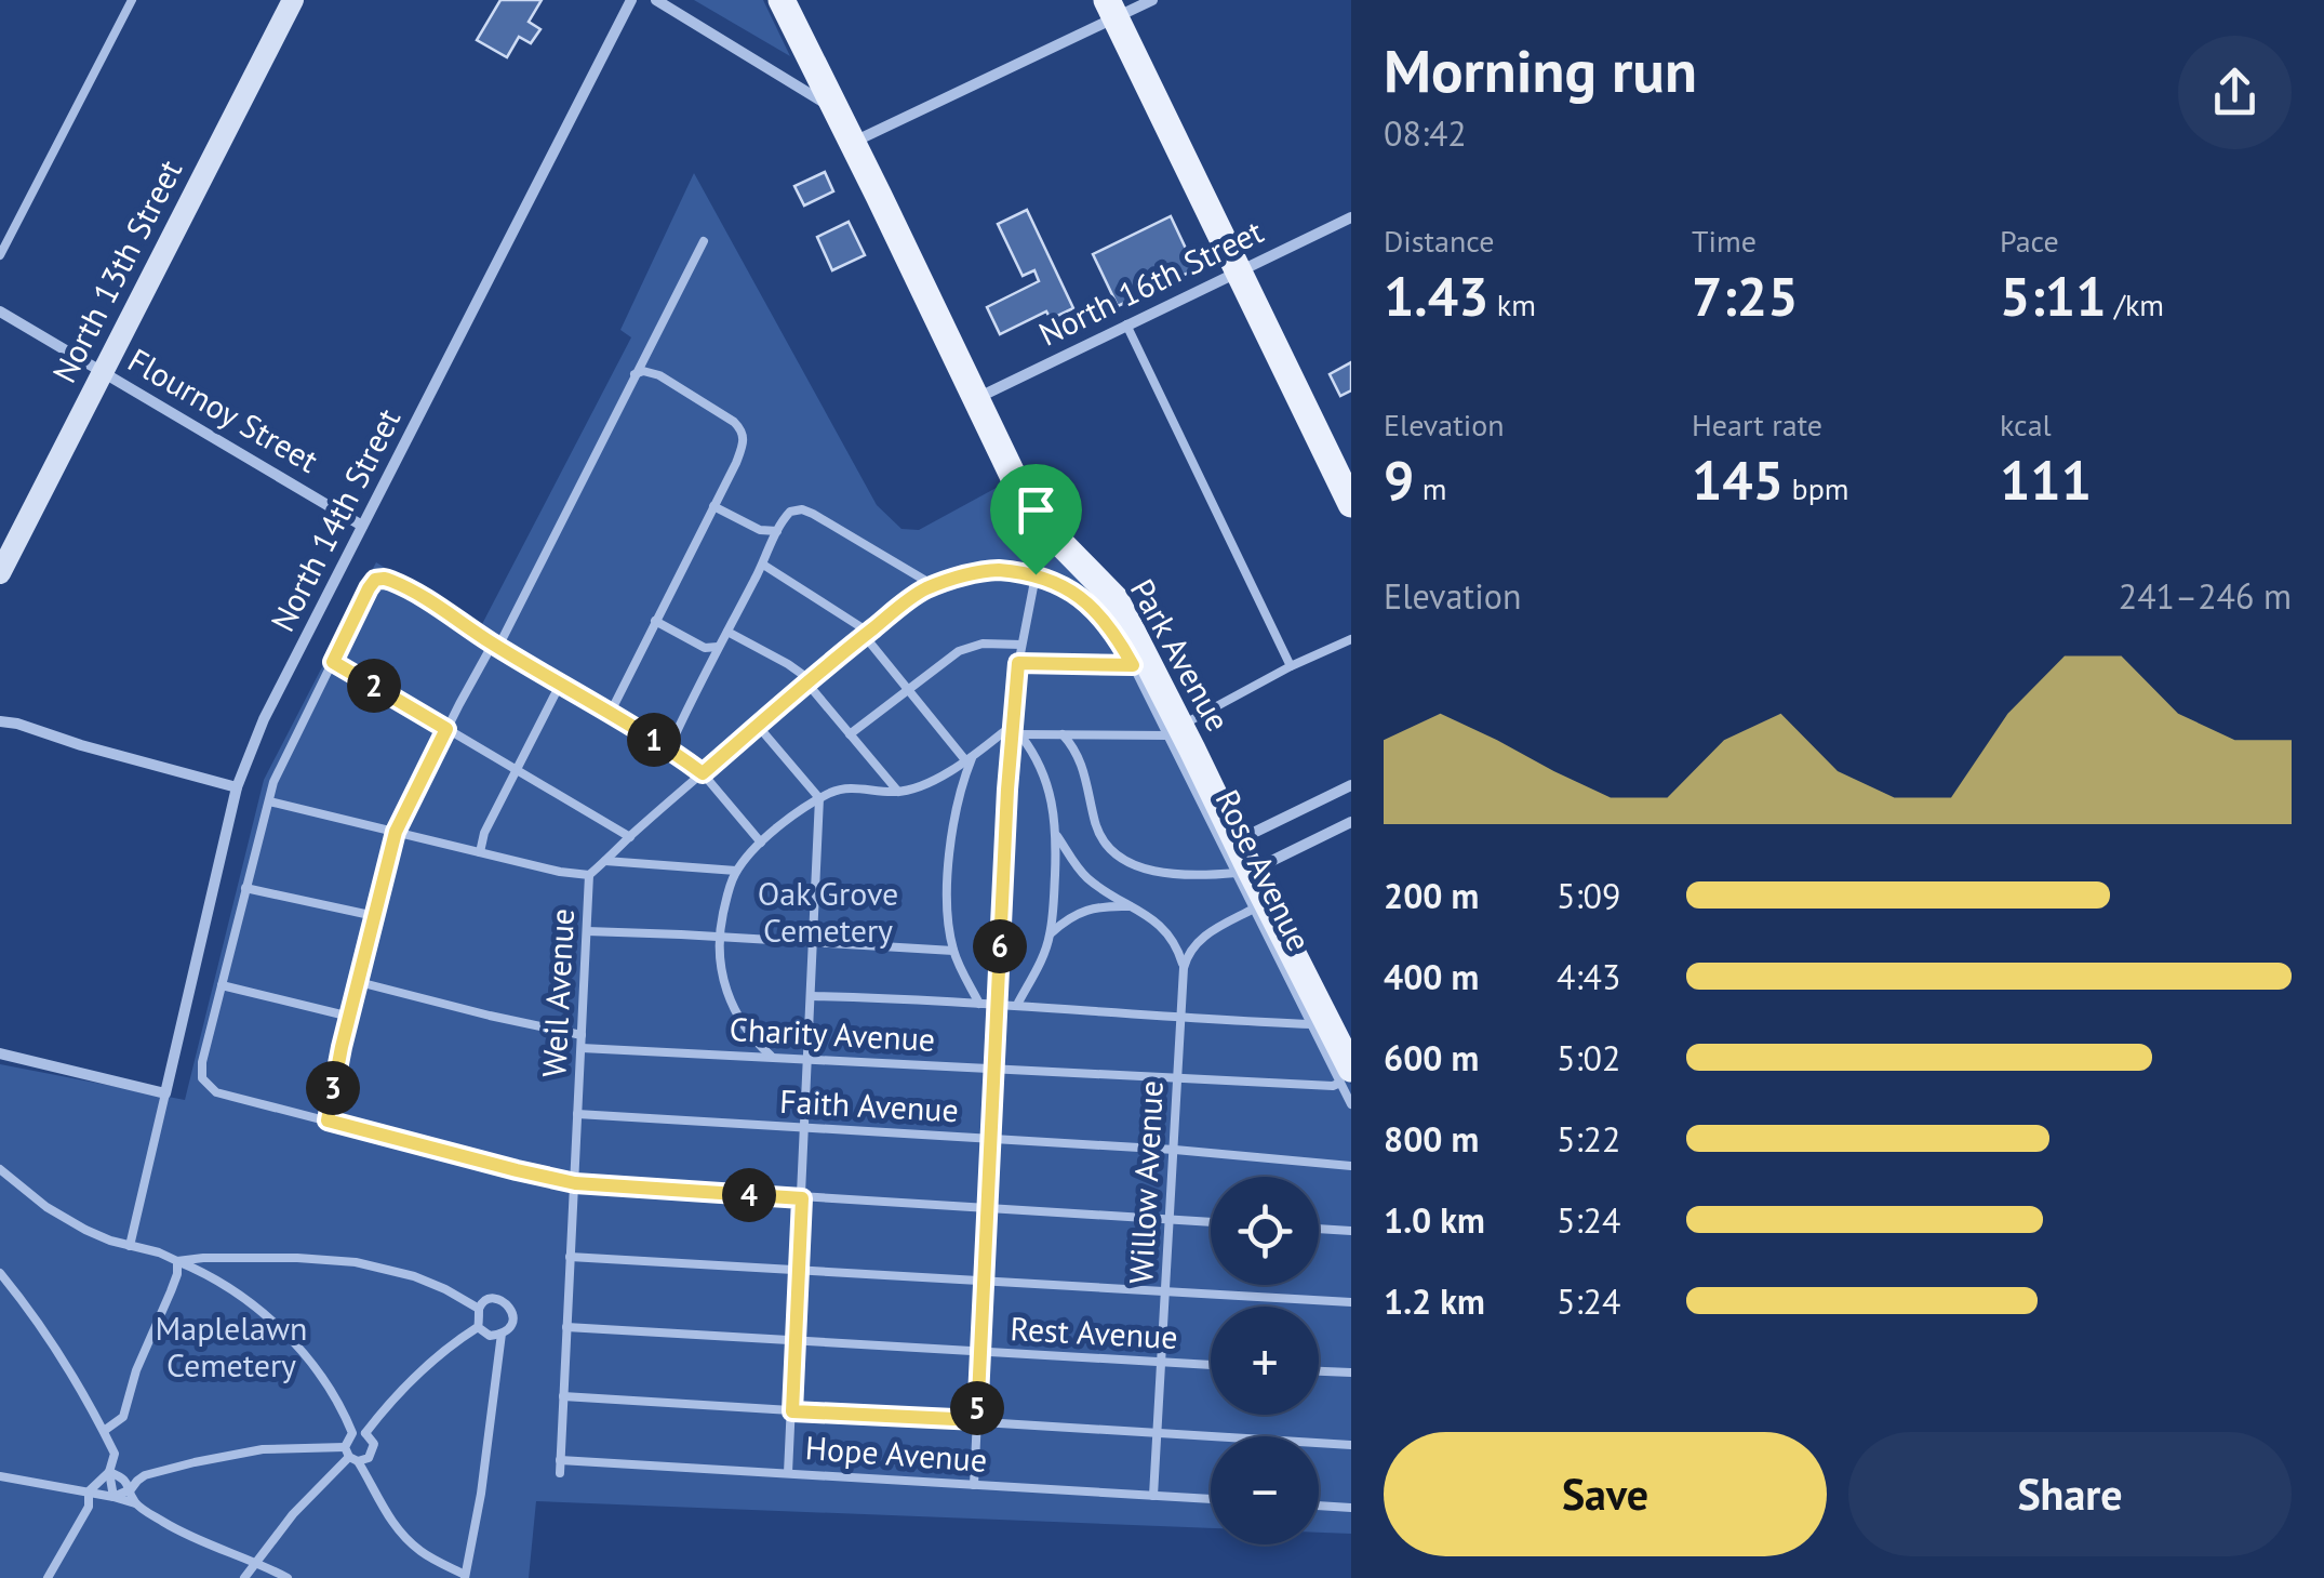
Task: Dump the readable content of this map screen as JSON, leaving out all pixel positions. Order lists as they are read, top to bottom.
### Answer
{
  "streets": {
    "main road": ["North 13th Street", "Park Avenue"],
    "street": ["North 16th Street", "Flournoy Street", "North 14th Street"],
    "lane": [
      "Rose Avenue",
      "Weil Avenue",
      "Charity Avenue",
      "Faith Avenue",
      "Willow Avenue",
      "Rest Avenue",
      "Hope Avenue"
    ]
  },
  "crossings": [
    ["North 13th Street", "Flournoy Street"],
    ["North 16th Street", "Park Avenue"],
    ["Flournoy Street", "North 14th Street"],
    ["Park Avenue", "Rose Avenue"],
    ["Park Avenue", "Charity Avenue"],
    ["Rose Avenue", "Weil Avenue"],
    ["Rose Avenue", "Charity Avenue"],
    ["Weil Avenue", "Charity Avenue"],
    ["Weil Avenue", "Faith Avenue"],
    ["Weil Avenue", "Rest Avenue"],
    ["Weil Avenue", "Hope Avenue"],
    ["Charity Avenue", "Willow Avenue"],
    ["Faith Avenue", "Willow Avenue"],
    ["Willow Avenue", "Rest Avenue"],
    ["Willow Avenue", "Hope Avenue"]
  ],
  "parks": ["Oak Grove Cemetery", "Maplelawn Cemetery"],
  "page": {
    "heading": ["Morning run", "08:42"],
    "stats": [
      ["Distance", "1.43 km"],
      ["Time", "7:25"],
      ["Pace", "5:11 /km"],
      ["Elevation", "9 m"],
      ["Heart rate", "145 bpm"],
      ["kcal", "111"]
    ],
    "chart": ["Elevation", "241–246 m"],
    "pins": [
      "2",
      "1",
      "6",
      "3",
      "4",
      "5"
    ],
    "list": [
      {
        "name": "200 m",
        "note": "5:09"
      },
      {
        "name": "400 m",
        "note": "4:43"
      },
      {
        "name": "600 m",
        "note": "5:02"
      },
      {
        "name": "800 m",
        "note": "5:22"
      },
      {
        "name": "1.0 km",
        "note": "5:24"
      },
      {
        "name": "1.2 km",
        "note": "5:24"
      }
    ],
    "map_buttons": ["+", "−"],
    "buttons": ["Save", "Share"]
  }
}
